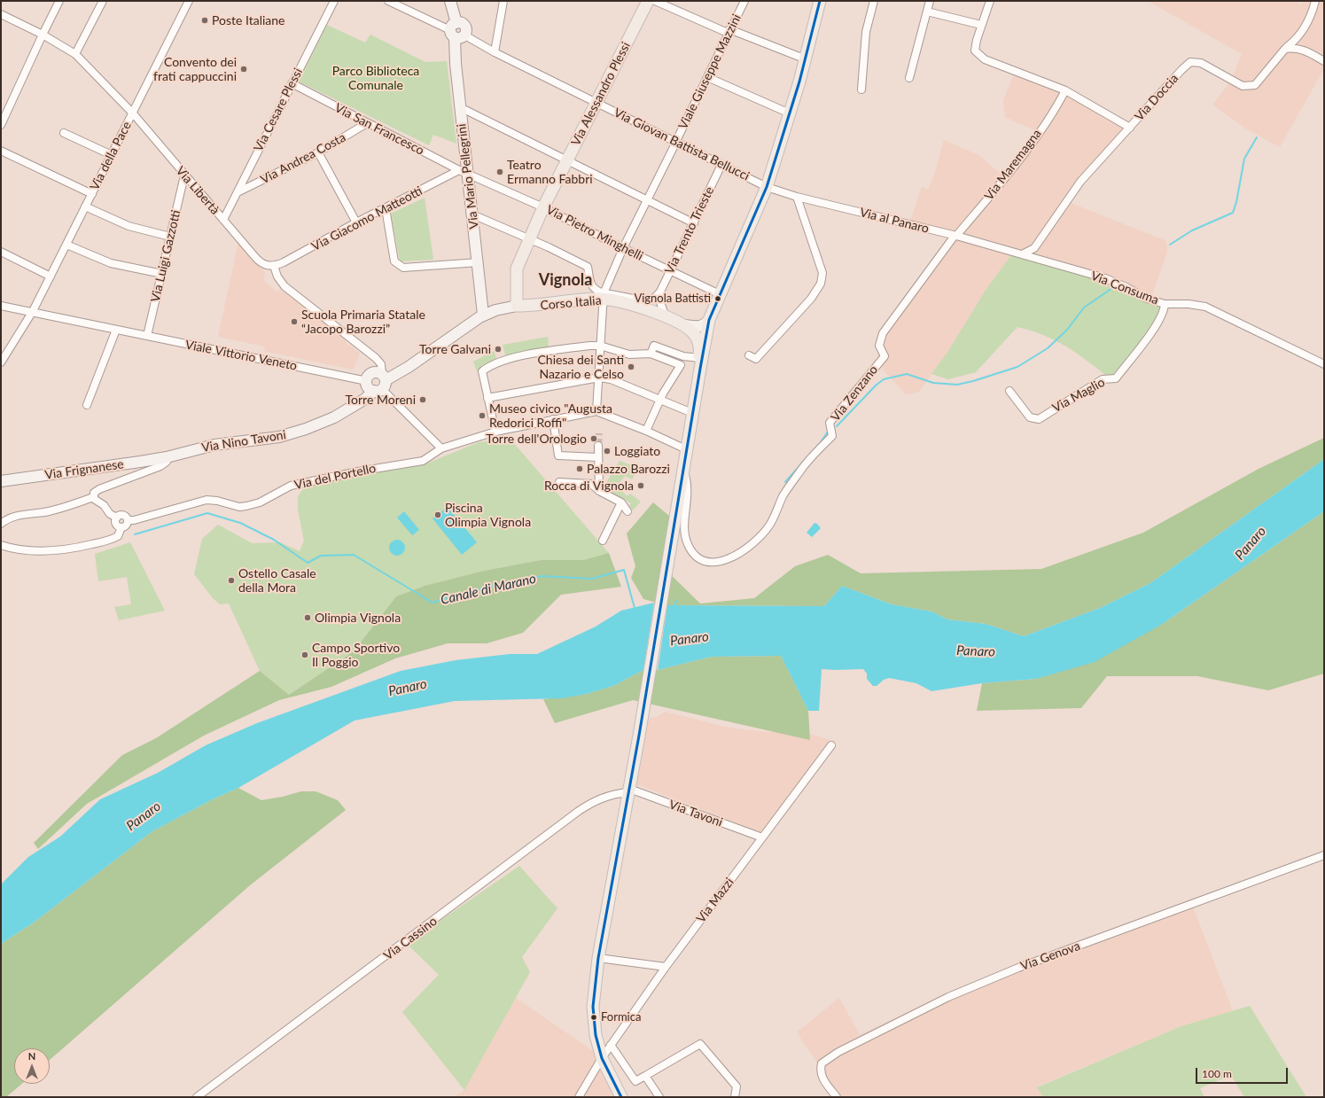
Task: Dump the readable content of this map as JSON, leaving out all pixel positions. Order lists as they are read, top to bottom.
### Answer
{
  "streets": {
    "main road": [
      "Via Alessandro Plessi",
      "Via Mario Pellegrini",
      "Corso Italia",
      "Via Nino Tavoni",
      "Via Frignanese"
    ],
    "street": [
      "Viale Giuseppe Mazzini",
      "Via Doccia",
      "Via Cesare Plessi",
      "Via San Francesco",
      "Via Giovan Battista Bellucci",
      "Via della Pace",
      "Via Andrea Costa",
      "Via Maremagna",
      "Via Libertà",
      "Via Giacomo Matteotti",
      "Via al Panaro",
      "Via Trento Trieste",
      "Via Pietro Minghelli",
      "Via Luigi Gazzotti",
      "Via Consuma",
      "Viale Vittorio Veneto",
      "Via Zenzano",
      "Via Maglio",
      "Via del Portello",
      "Via Tavoni",
      "Via Mazzi",
      "Via Cassino",
      "Via Genova"
    ]
  },
  "crossings": [
    ["Viale Giuseppe Mazzini", "Via Giovan Battista Bellucci"],
    ["Viale Giuseppe Mazzini", "Via Pietro Minghelli"],
    ["Viale Giuseppe Mazzini", "Corso Italia"],
    ["Via Alessandro Plessi", "Via Giovan Battista Bellucci"],
    ["Via Alessandro Plessi", "Via Pietro Minghelli"],
    ["Via Alessandro Plessi", "Corso Italia"],
    ["Via Doccia", "Via al Panaro"],
    ["Via Doccia", "Via Consuma"],
    ["Via Cesare Plessi", "Via San Francesco"],
    ["Via Cesare Plessi", "Via Andrea Costa"],
    ["Via Cesare Plessi", "Via Libertà"],
    ["Via San Francesco", "Via Andrea Costa"],
    ["Via San Francesco", "Via Mario Pellegrini"],
    ["Via San Francesco", "Via Giacomo Matteotti"],
    ["Via San Francesco", "Via Pietro Minghelli"],
    ["Via Giovan Battista Bellucci", "Via Mario Pellegrini"],
    ["Via Giovan Battista Bellucci", "Via al Panaro"],
    ["Via Giovan Battista Bellucci", "Via Trento Trieste"],
    ["Via della Pace", "Via Libertà"],
    ["Via della Pace", "Viale Vittorio Veneto"],
    ["Via Maremagna", "Via al Panaro"],
    ["Via Maremagna", "Via Zenzano"],
    ["Via Mario Pellegrini", "Via Giacomo Matteotti"],
    ["Via Mario Pellegrini", "Via Pietro Minghelli"],
    ["Via Mario Pellegrini", "Corso Italia"],
    ["Via Mario Pellegrini", "Via Nino Tavoni"],
    ["Via Libertà", "Via Giacomo Matteotti"],
    ["Via Libertà", "Via Luigi Gazzotti"],
    ["Via Giacomo Matteotti", "Via Pietro Minghelli"],
    ["Via al Panaro", "Via Consuma"],
    ["Via al Panaro", "Via Zenzano"],
    ["Via Trento Trieste", "Via Pietro Minghelli"],
    ["Via Trento Trieste", "Corso Italia"],
    ["Via Luigi Gazzotti", "Viale Vittorio Veneto"],
    ["Via Consuma", "Via Maglio"],
    ["Corso Italia", "Via Nino Tavoni"],
    ["Via Nino Tavoni", "Via Frignanese"],
    ["Via Tavoni", "Via Mazzi"],
    ["Via Tavoni", "Via Cassino"]
  ],
  "districts": ["Vignola"],
  "water": ["Panaro", "Canale di Marano"],
  "parks": ["Parco Biblioteca Comunale"],
  "places": [
    "Poste Italiane",
    "Convento dei frati cappuccini",
    "Teatro Ermanno Fabbri",
    "Vignola Battisti",
    "Scuola Primaria Statale “Jacopo Barozzi”",
    "Torre Galvani",
    "Chiesa dei Santi Nazario e Celso",
    "Torre Moreni",
    "Museo civico \"Augusta Redorici Roffi\"",
    "Torre dell'Orologio",
    "Loggiato",
    "Palazzo Barozzi",
    "Rocca di Vignola",
    "Piscina Olimpia Vignola",
    "Ostello Casale della Mora",
    "Olimpia Vignola",
    "Campo Sportivo Il Poggio",
    "Formica"
  ],
  "scale_bar": "100 m",
  "north": "top"
}
